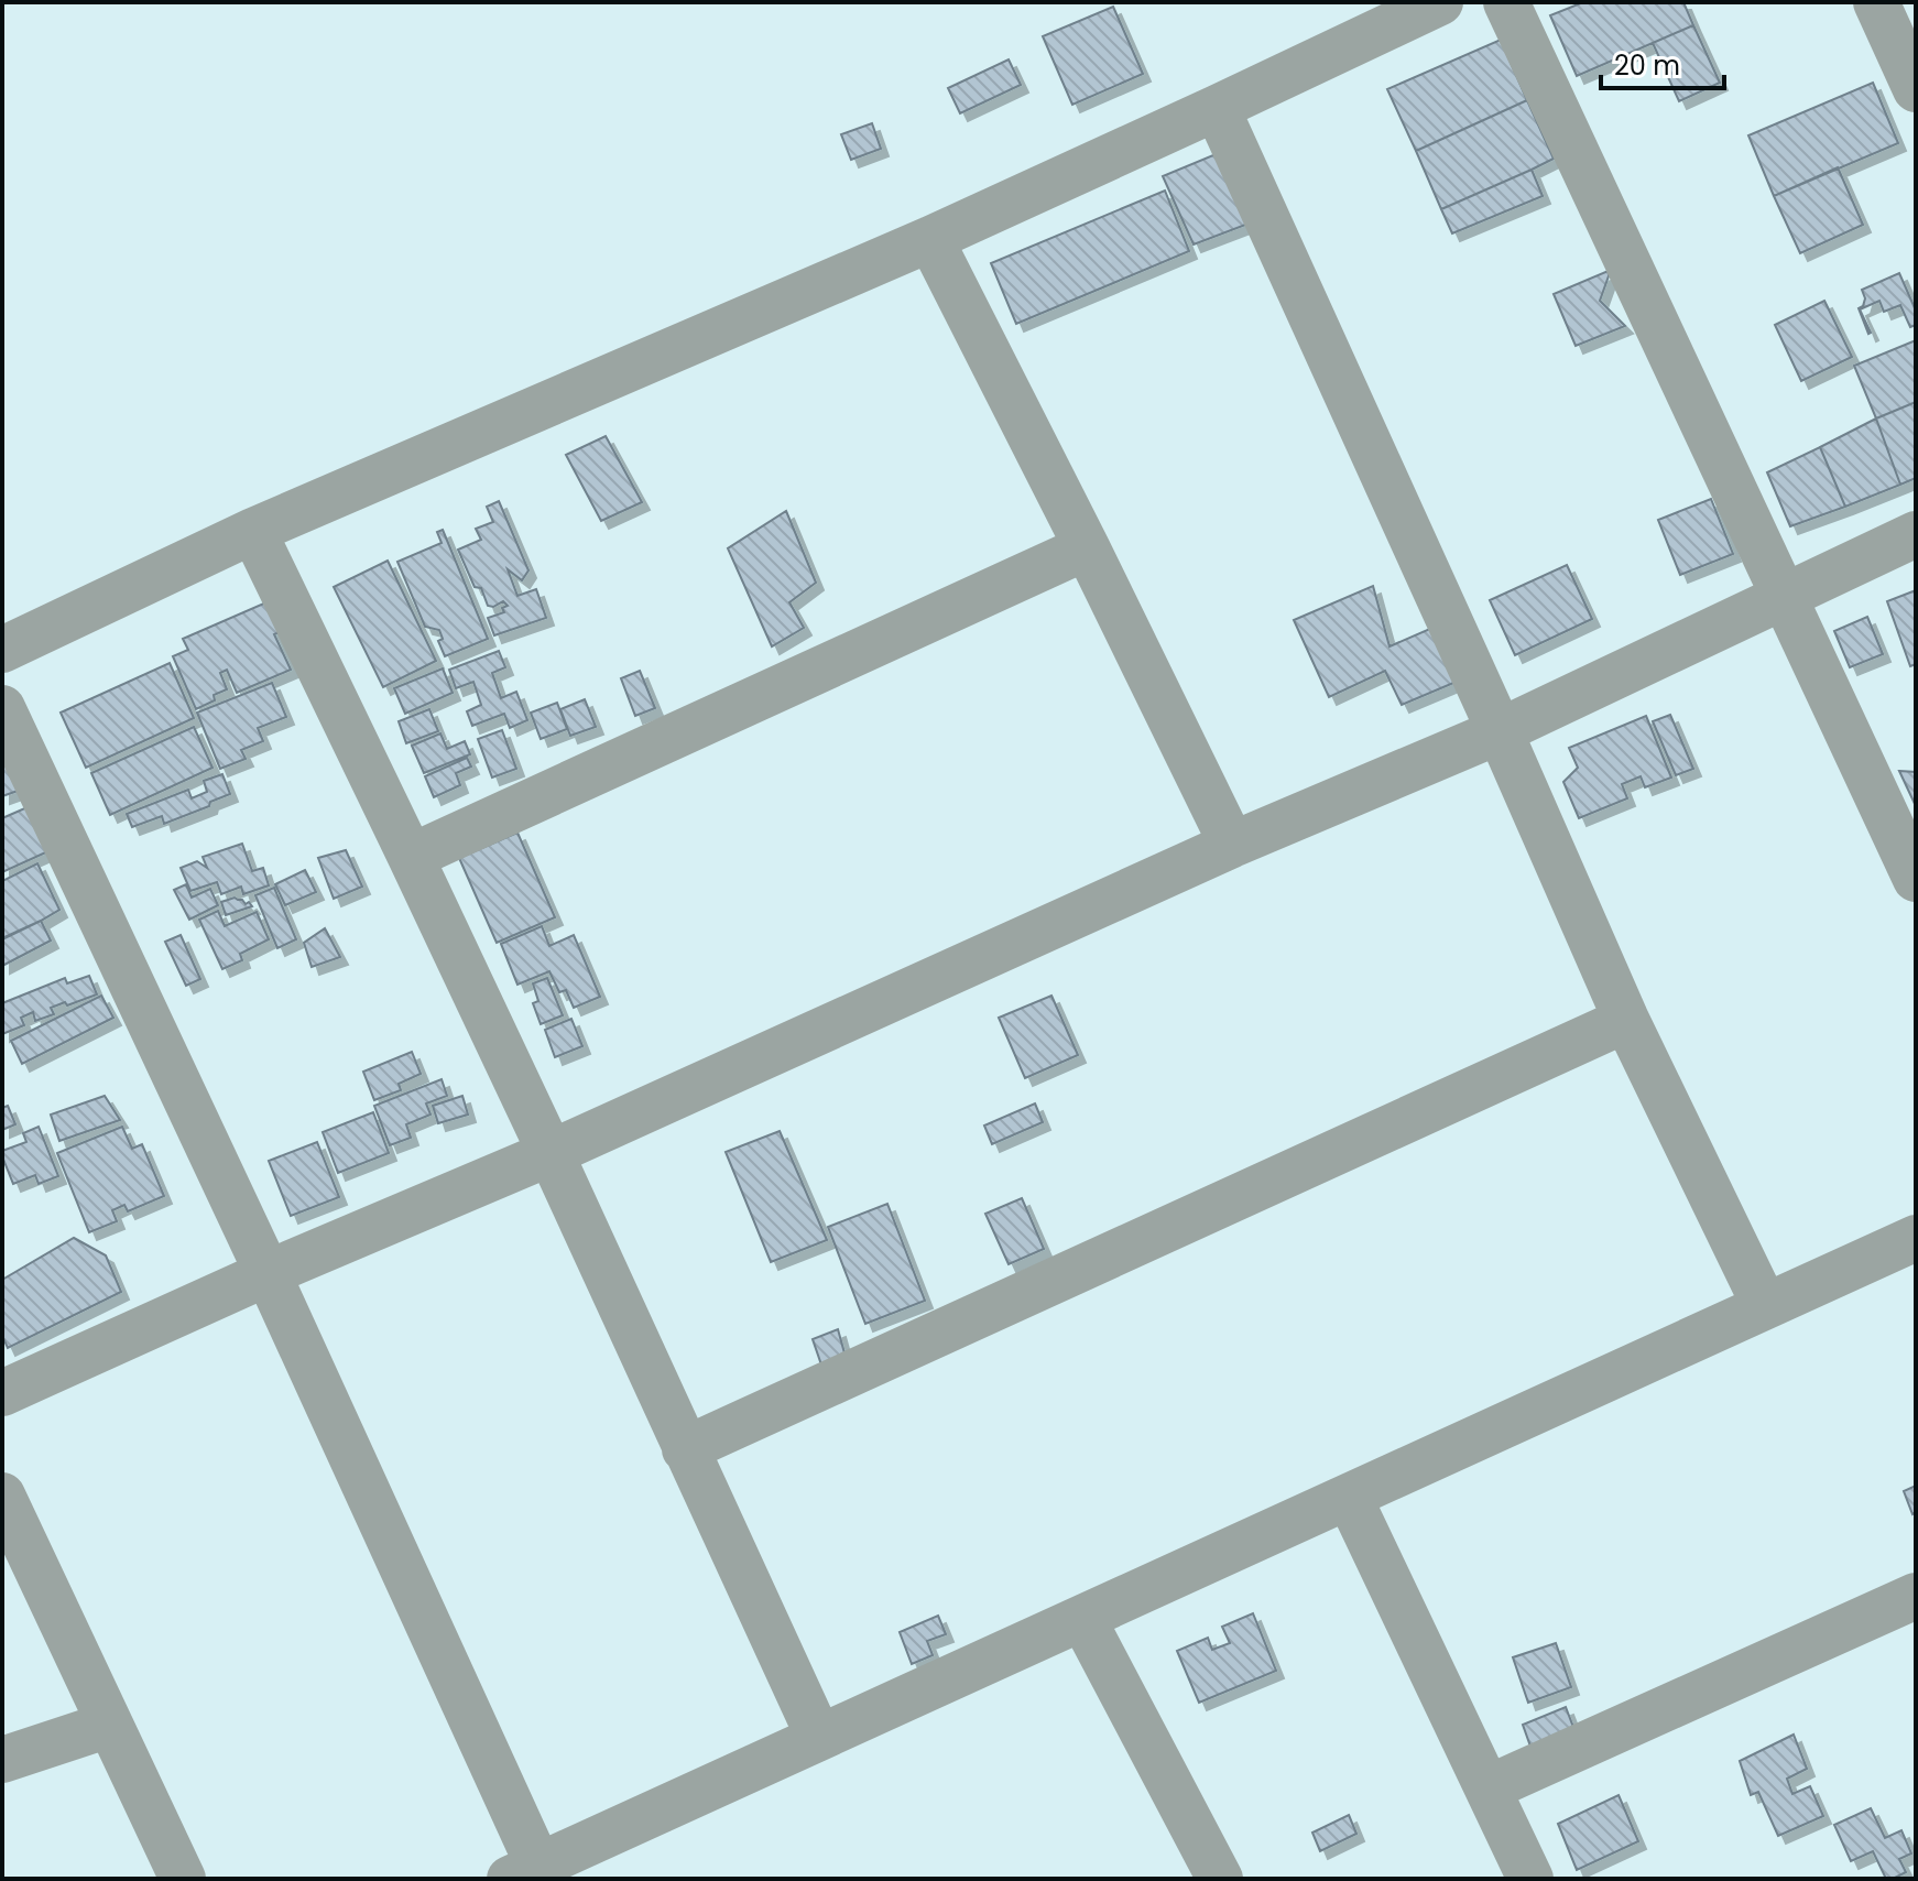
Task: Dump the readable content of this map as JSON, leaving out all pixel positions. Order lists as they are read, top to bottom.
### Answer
{
  "scale_bar": "20 m"
}
